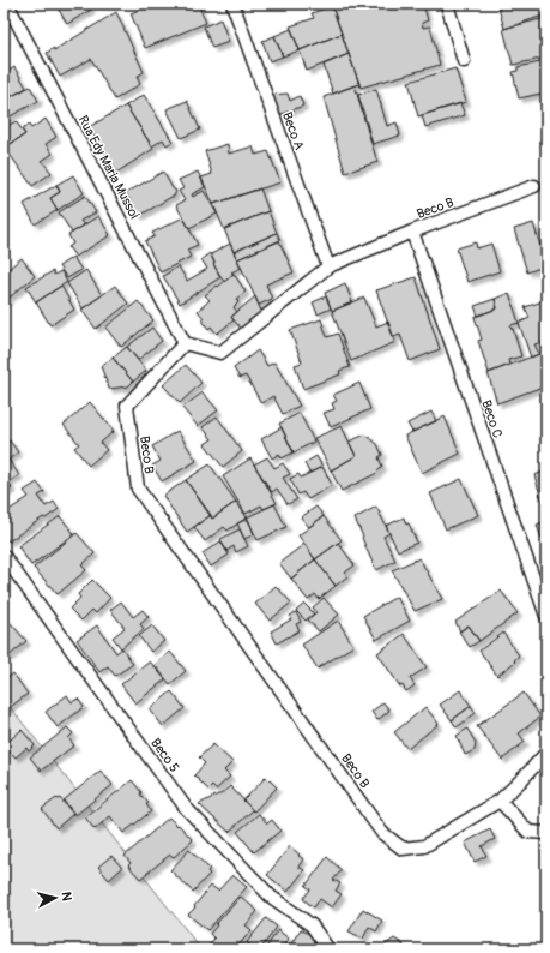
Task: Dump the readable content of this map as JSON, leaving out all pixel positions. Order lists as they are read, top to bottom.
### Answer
{
  "streets": {
    "lane": [
      "Beco A",
      "Rua Edy Maria Mussoi",
      "Beco B",
      "Beco C",
      "Beco 5"
    ]
  },
  "crossings": [
    ["Beco A", "Beco B"],
    ["Rua Edy Maria Mussoi", "Beco B"],
    ["Beco B", "Beco C"]
  ],
  "north": "right"
}
